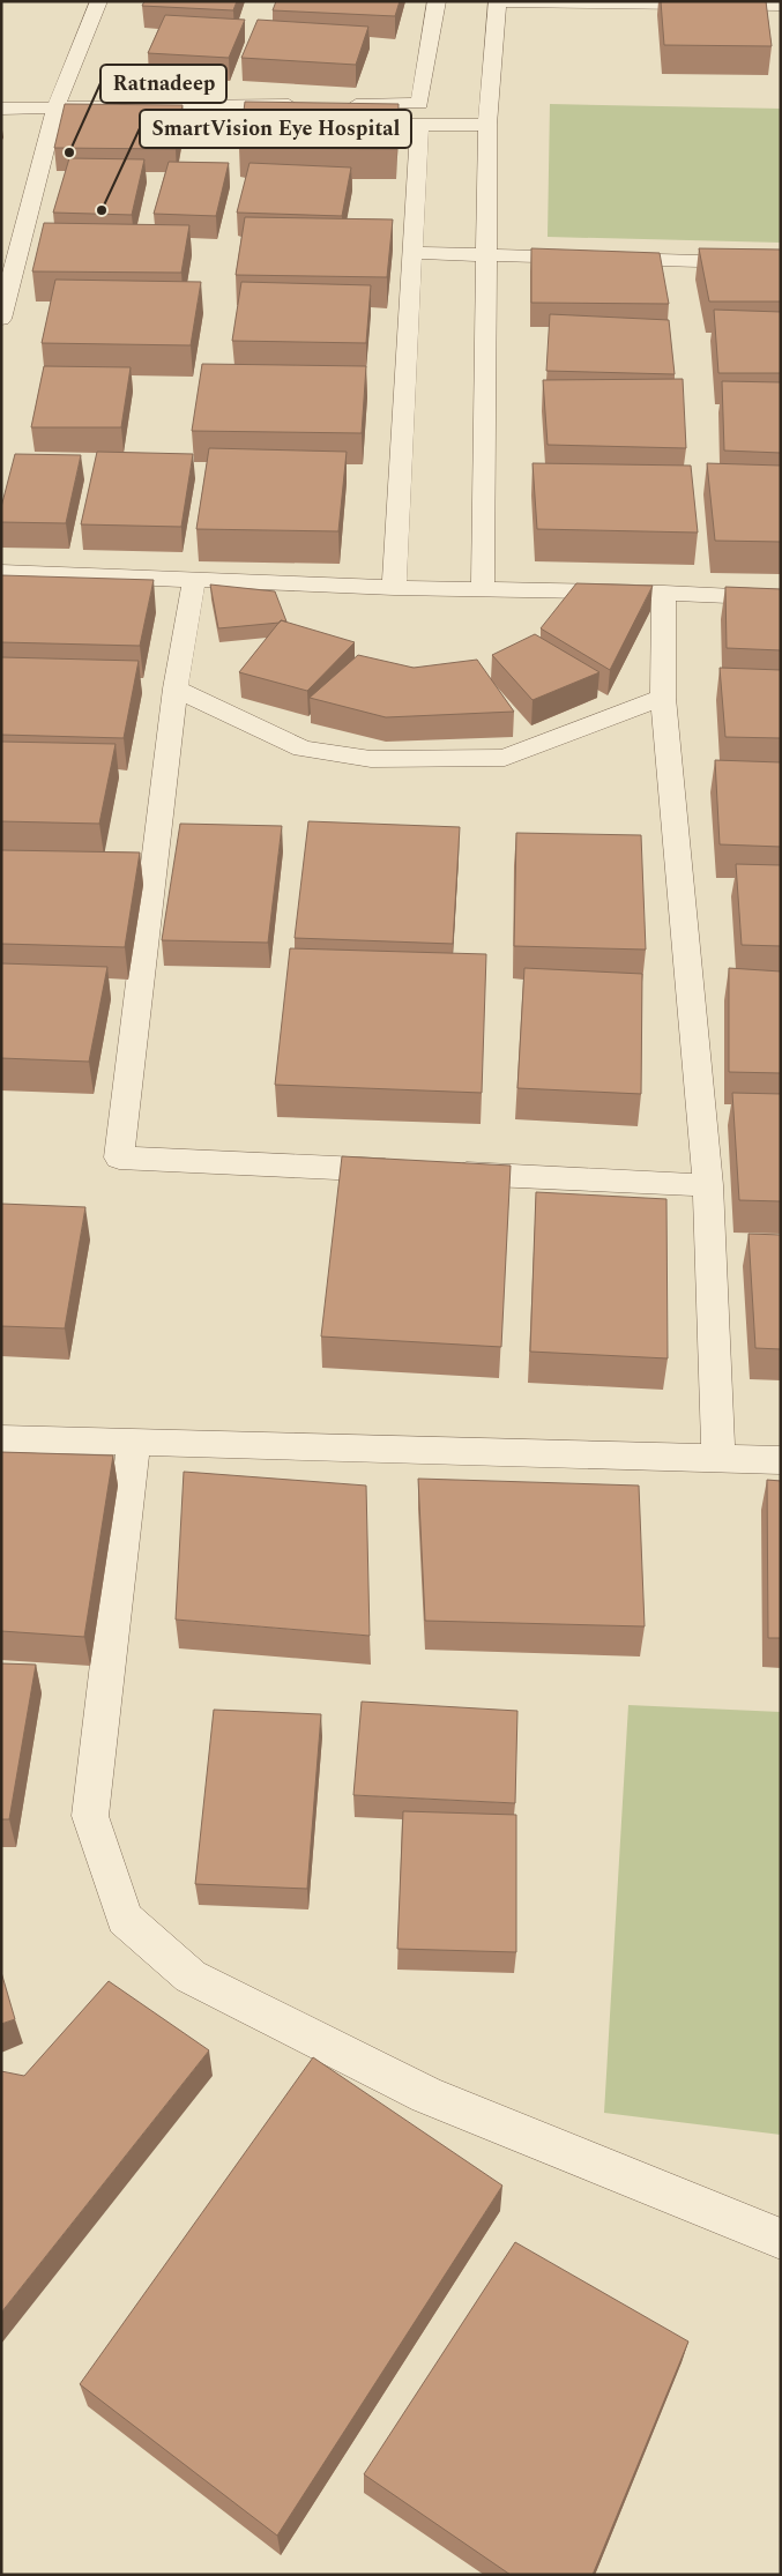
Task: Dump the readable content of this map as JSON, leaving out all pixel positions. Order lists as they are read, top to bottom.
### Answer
{
  "places": ["Ratnadeep", "SmartVision Eye Hospital"]
}
